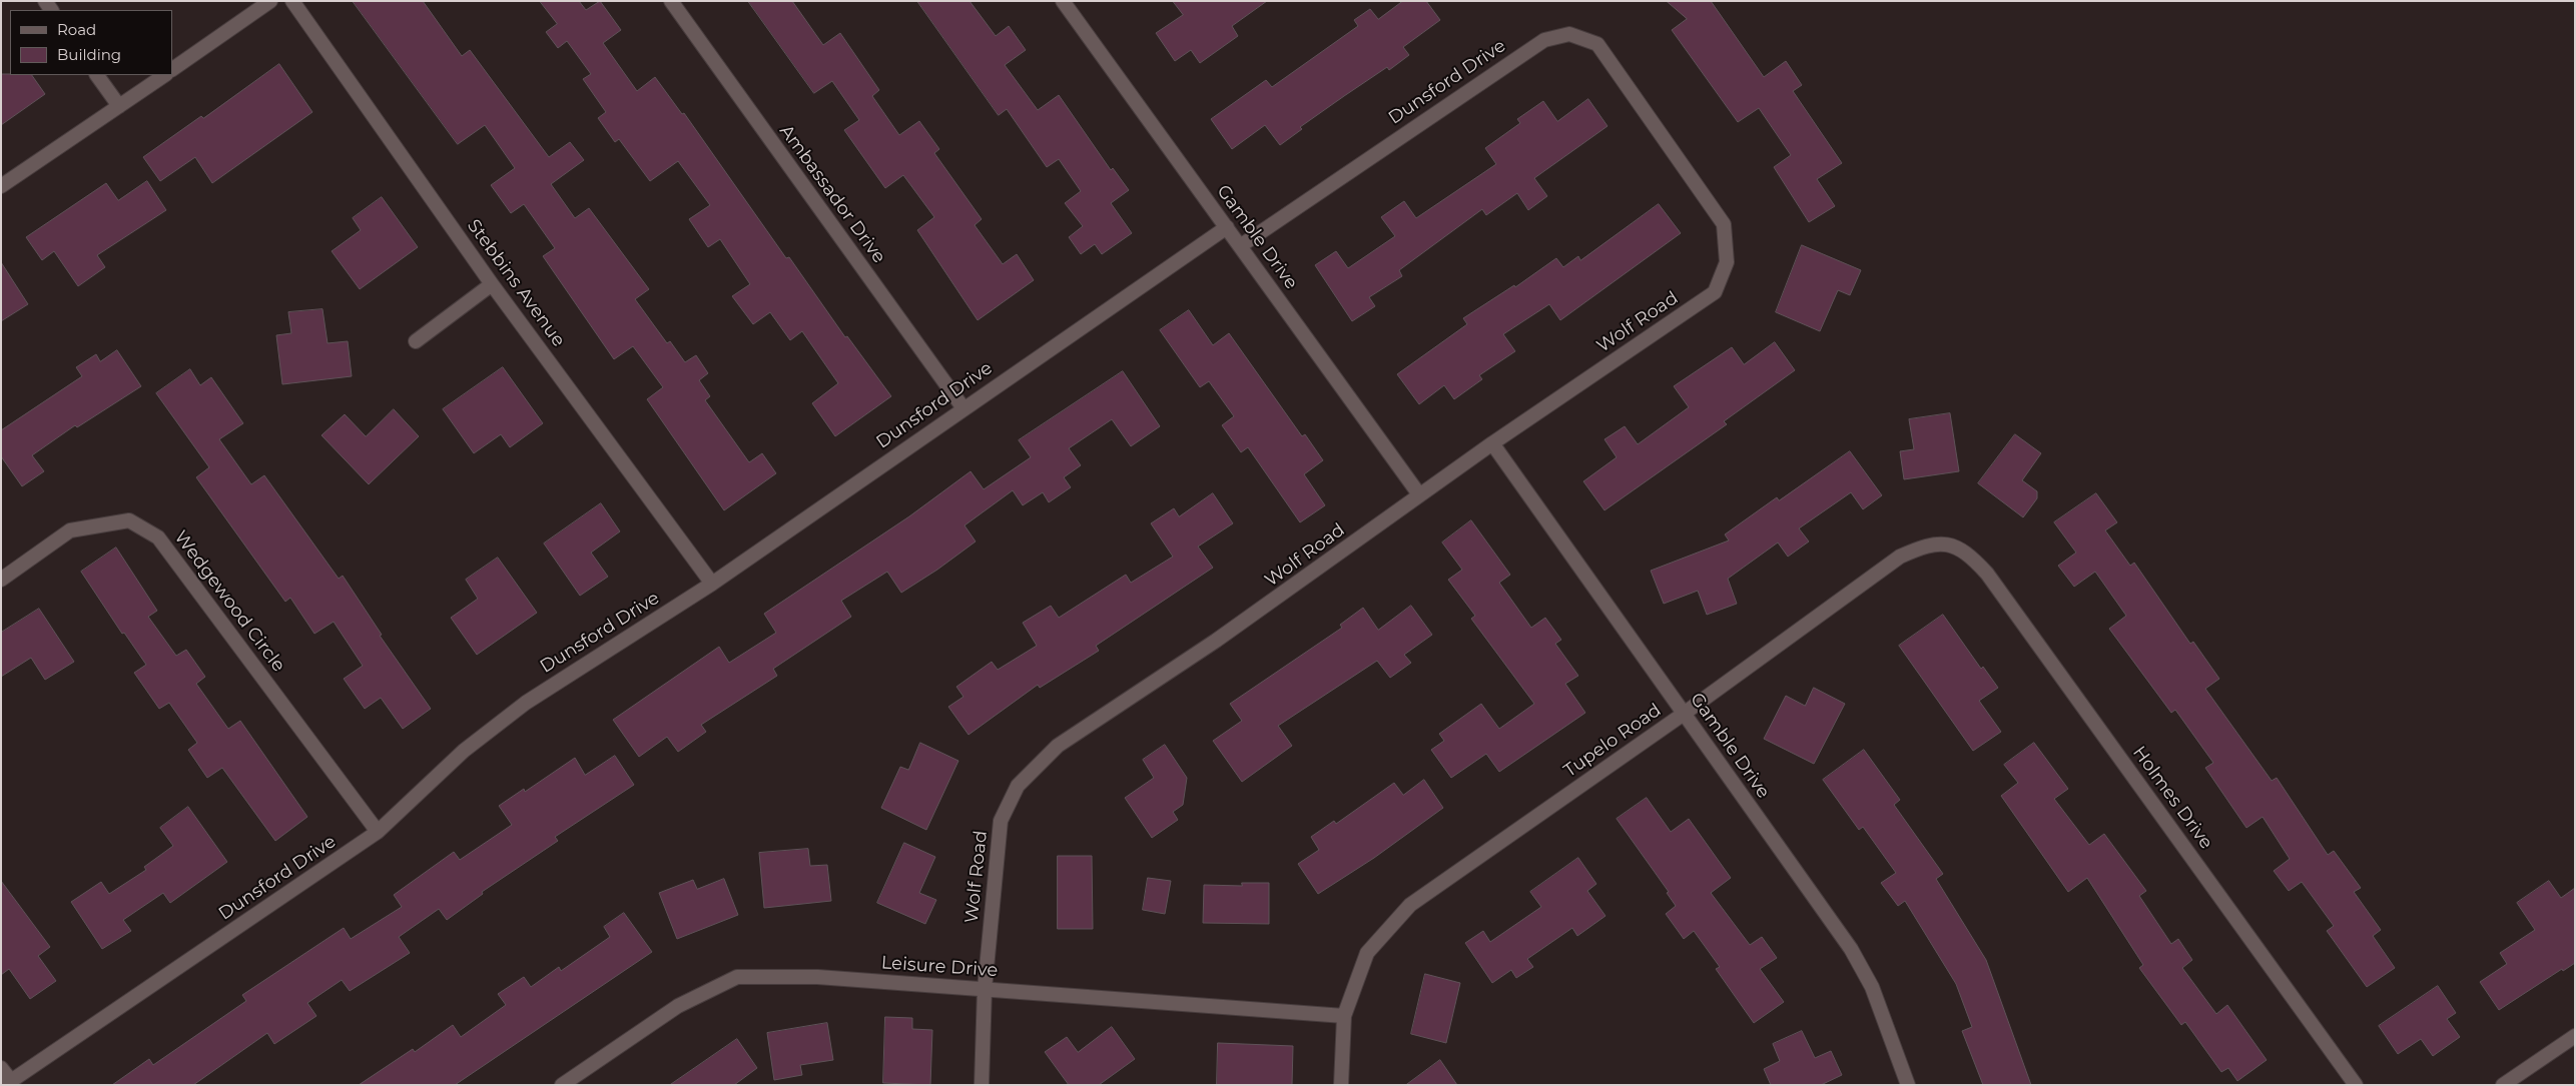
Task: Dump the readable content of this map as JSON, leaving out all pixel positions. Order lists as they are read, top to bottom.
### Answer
{
  "streets": {
    "street": [
      "Dunsford Drive",
      "Ambassador Drive",
      "Gamble Drive",
      "Stebbins Avenue",
      "Wolf Road",
      "Wedgewood Circle",
      "Tupelo Road",
      "Holmes Drive",
      "Leisure Drive"
    ]
  },
  "crossings": [
    ["Dunsford Drive", "Ambassador Drive"],
    ["Dunsford Drive", "Gamble Drive"],
    ["Dunsford Drive", "Stebbins Avenue"],
    ["Dunsford Drive", "Wolf Road"],
    ["Dunsford Drive", "Wedgewood Circle"],
    ["Gamble Drive", "Wolf Road"],
    ["Gamble Drive", "Tupelo Road"],
    ["Wolf Road", "Leisure Drive"],
    ["Tupelo Road", "Holmes Drive"],
    ["Tupelo Road", "Leisure Drive"]
  ],
  "legend": ["Road", "Building"]
}
